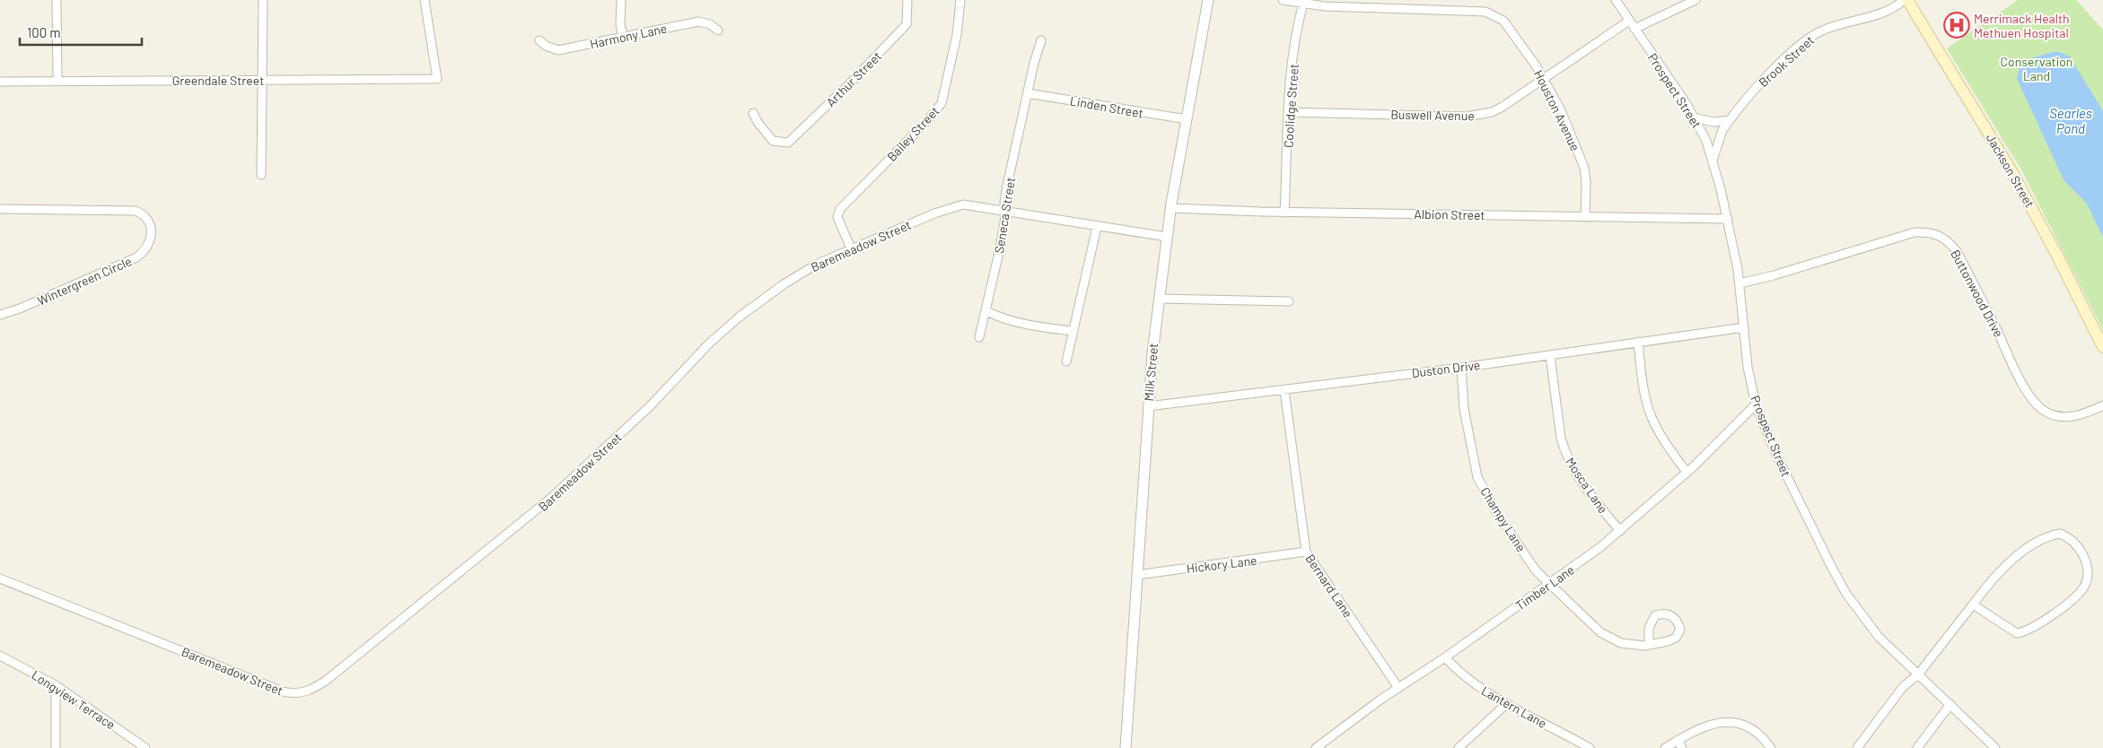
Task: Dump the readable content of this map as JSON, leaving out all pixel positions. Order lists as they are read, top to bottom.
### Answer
{
  "streets": {
    "main road": ["Jackson Street"],
    "street": [
      "Harmony Lane",
      "Brook Street",
      "Arthur Street",
      "Greendale Street",
      "Prospect Street",
      "Coolidge Street",
      "Linden Street",
      "Houston Avenue",
      "Buswell Avenue",
      "Bailey Street",
      "Albion Street",
      "Seneca Street",
      "Baremeadow Street",
      "Wintergreen Circle",
      "Buttonwood Drive",
      "Duston Drive",
      "Milk Street",
      "Mosca Lane",
      "Champy Lane",
      "Hickory Lane",
      "Bernard Lane",
      "Timber Lane",
      "Longview Terrace",
      "Lantern Lane"
    ]
  },
  "crossings": [
    ["Brook Street", "Prospect Street"],
    ["Prospect Street", "Buswell Avenue"],
    ["Prospect Street", "Albion Street"],
    ["Prospect Street", "Buttonwood Drive"],
    ["Prospect Street", "Duston Drive"],
    ["Prospect Street", "Timber Lane"],
    ["Coolidge Street", "Houston Avenue"],
    ["Coolidge Street", "Buswell Avenue"],
    ["Coolidge Street", "Albion Street"],
    ["Linden Street", "Seneca Street"],
    ["Linden Street", "Milk Street"],
    ["Houston Avenue", "Buswell Avenue"],
    ["Houston Avenue", "Albion Street"],
    ["Bailey Street", "Baremeadow Street"],
    ["Albion Street", "Milk Street"],
    ["Seneca Street", "Baremeadow Street"],
    ["Baremeadow Street", "Milk Street"],
    ["Duston Drive", "Milk Street"],
    ["Duston Drive", "Mosca Lane"],
    ["Duston Drive", "Champy Lane"],
    ["Duston Drive", "Bernard Lane"],
    ["Milk Street", "Hickory Lane"],
    ["Mosca Lane", "Timber Lane"],
    ["Champy Lane", "Timber Lane"],
    ["Hickory Lane", "Bernard Lane"],
    ["Bernard Lane", "Timber Lane"],
    ["Timber Lane", "Lantern Lane"]
  ],
  "water": ["Searles Pond"],
  "parks": ["Conservation Land"],
  "places": {
    "hospital": ["Merrimack Health Methuen Hospital"]
  },
  "scale_bar": "100 m"
}
